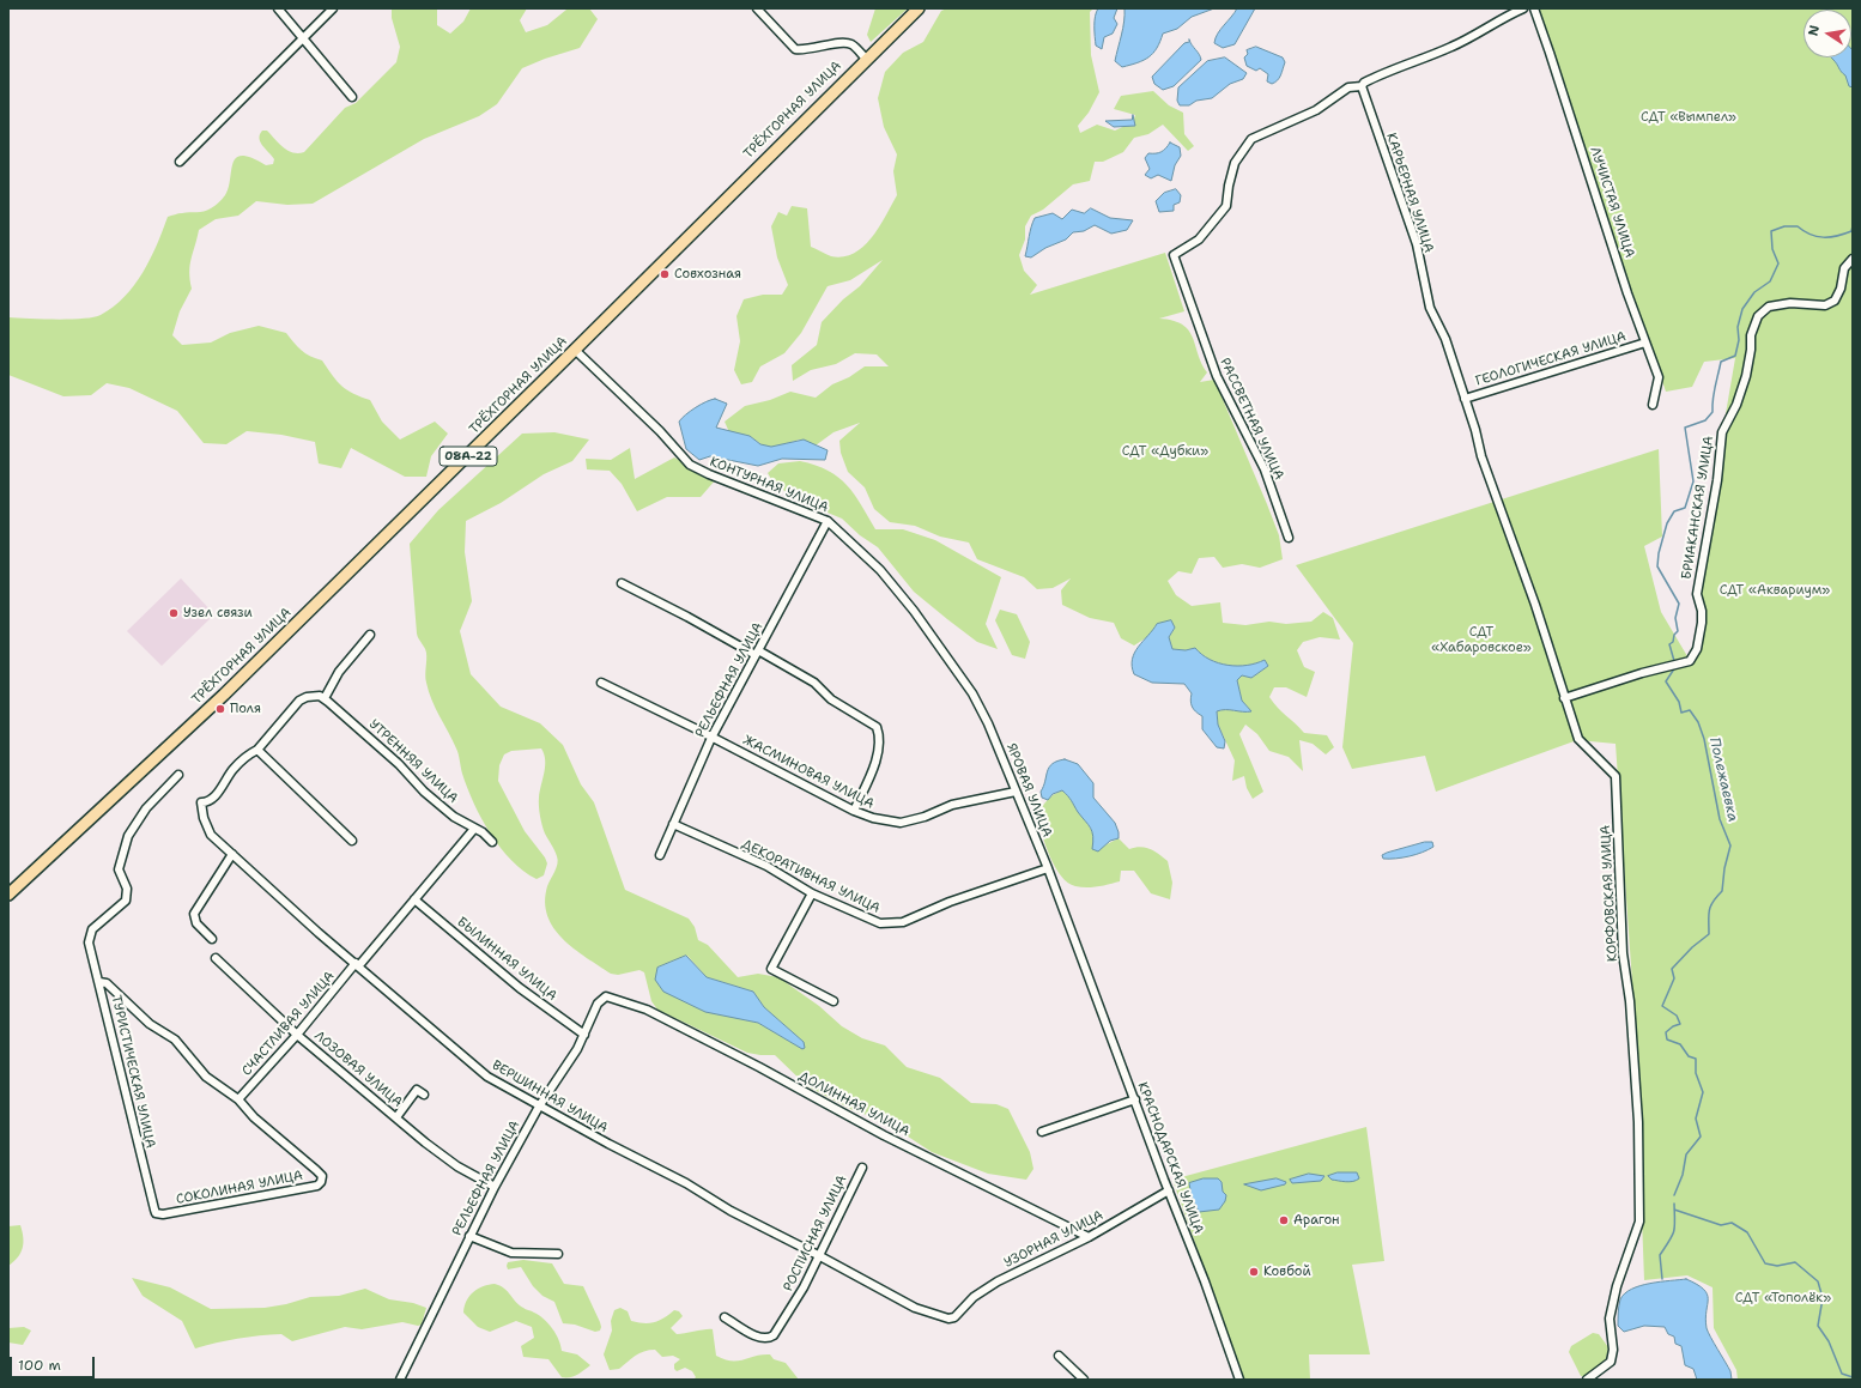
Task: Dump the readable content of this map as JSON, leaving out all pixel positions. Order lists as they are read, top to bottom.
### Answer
{
  "streets": {
    "highway": ["ТРЁХГОРНАЯ УЛИЦА", "08А-22"],
    "street": [
      "КАРЬЕРНАЯ УЛИЦА",
      "ЛУЧИСТАЯ УЛИЦА",
      "ГЕОЛОГИЧЕСКАЯ УЛИЦА",
      "РАССВЕТНАЯ УЛИЦА",
      "КОНТУРНАЯ УЛИЦА",
      "БРИАКАНСКАЯ УЛИЦА",
      "РЕЛЬЕФНАЯ УЛИЦА",
      "УТРЕННЯЯ УЛИЦА",
      "ЖАСМИНОВАЯ УЛИЦА",
      "ЯРОВАЯ УЛИЦА",
      "ДЕКОРАТИВНАЯ УЛИЦА",
      "КОРФОВСКАЯ УЛИЦА",
      "БЫЛИННАЯ УЛИЦА",
      "СЧАСТЛИВАЯ УЛИЦА",
      "ЛОЗОВАЯ УЛИЦА",
      "ТУРИСТИЧЕСКАЯ УЛИЦА",
      "ВЕРШИННАЯ УЛИЦА",
      "ДОЛИННАЯ УЛИЦА",
      "КРАСНОДАРСКАЯ УЛИЦА",
      "СОКОЛИНАЯ УЛИЦА",
      "РОСПИСНАЯ УЛИЦА",
      "УЗОРНАЯ УЛИЦА"
    ]
  },
  "crossings": [
    ["ТРЁХГОРНАЯ УЛИЦА", "КОНТУРНАЯ УЛИЦА"],
    ["КАРЬЕРНАЯ УЛИЦА", "ГЕОЛОГИЧЕСКАЯ УЛИЦА"],
    ["КАРЬЕРНАЯ УЛИЦА", "РАССВЕТНАЯ УЛИЦА"],
    ["КАРЬЕРНАЯ УЛИЦА", "КОРФОВСКАЯ УЛИЦА"],
    ["ЛУЧИСТАЯ УЛИЦА", "ГЕОЛОГИЧЕСКАЯ УЛИЦА"],
    ["КОНТУРНАЯ УЛИЦА", "РЕЛЬЕФНАЯ УЛИЦА"],
    ["КОНТУРНАЯ УЛИЦА", "ЯРОВАЯ УЛИЦА"],
    ["БРИАКАНСКАЯ УЛИЦА", "КОРФОВСКАЯ УЛИЦА"],
    ["РЕЛЬЕФНАЯ УЛИЦА", "ЖАСМИНОВАЯ УЛИЦА"],
    ["РЕЛЬЕФНАЯ УЛИЦА", "ДЕКОРАТИВНАЯ УЛИЦА"],
    ["РЕЛЬЕФНАЯ УЛИЦА", "БЫЛИННАЯ УЛИЦА"],
    ["РЕЛЬЕФНАЯ УЛИЦА", "ЛОЗОВАЯ УЛИЦА"],
    ["РЕЛЬЕФНАЯ УЛИЦА", "ВЕРШИННАЯ УЛИЦА"],
    ["РЕЛЬЕФНАЯ УЛИЦА", "ДОЛИННАЯ УЛИЦА"],
    ["УТРЕННЯЯ УЛИЦА", "СЧАСТЛИВАЯ УЛИЦА"],
    ["ЖАСМИНОВАЯ УЛИЦА", "ЯРОВАЯ УЛИЦА"],
    ["ЯРОВАЯ УЛИЦА", "ДЕКОРАТИВНАЯ УЛИЦА"],
    ["ЯРОВАЯ УЛИЦА", "КРАСНОДАРСКАЯ УЛИЦА"],
    ["БЫЛИННАЯ УЛИЦА", "СЧАСТЛИВАЯ УЛИЦА"],
    ["СЧАСТЛИВАЯ УЛИЦА", "ЛОЗОВАЯ УЛИЦА"],
    ["СЧАСТЛИВАЯ УЛИЦА", "ВЕРШИННАЯ УЛИЦА"],
    ["СЧАСТЛИВАЯ УЛИЦА", "СОКОЛИНАЯ УЛИЦА"],
    ["ТУРИСТИЧЕСКАЯ УЛИЦА", "СОКОЛИНАЯ УЛИЦА"],
    ["ВЕРШИННАЯ УЛИЦА", "РОСПИСНАЯ УЛИЦА"],
    ["ВЕРШИННАЯ УЛИЦА", "УЗОРНАЯ УЛИЦА"],
    ["ДОЛИННАЯ УЛИЦА", "УЗОРНАЯ УЛИЦА"],
    ["КРАСНОДАРСКАЯ УЛИЦА", "УЗОРНАЯ УЛИЦА"]
  ],
  "water": ["Полежаевка"],
  "parks": [
    "СДТ «Вымпел»",
    "СДТ «Дубки»",
    "СДТ «Аквариум»",
    "СДТ «Хабаровское»",
    "СДТ «Тополёк»"
  ],
  "places": [
    "Совхозная",
    "Узел связи",
    "Поля",
    "Арагон",
    "Ковбой"
  ],
  "scale_bar": "100 m",
  "north": "left"
}
